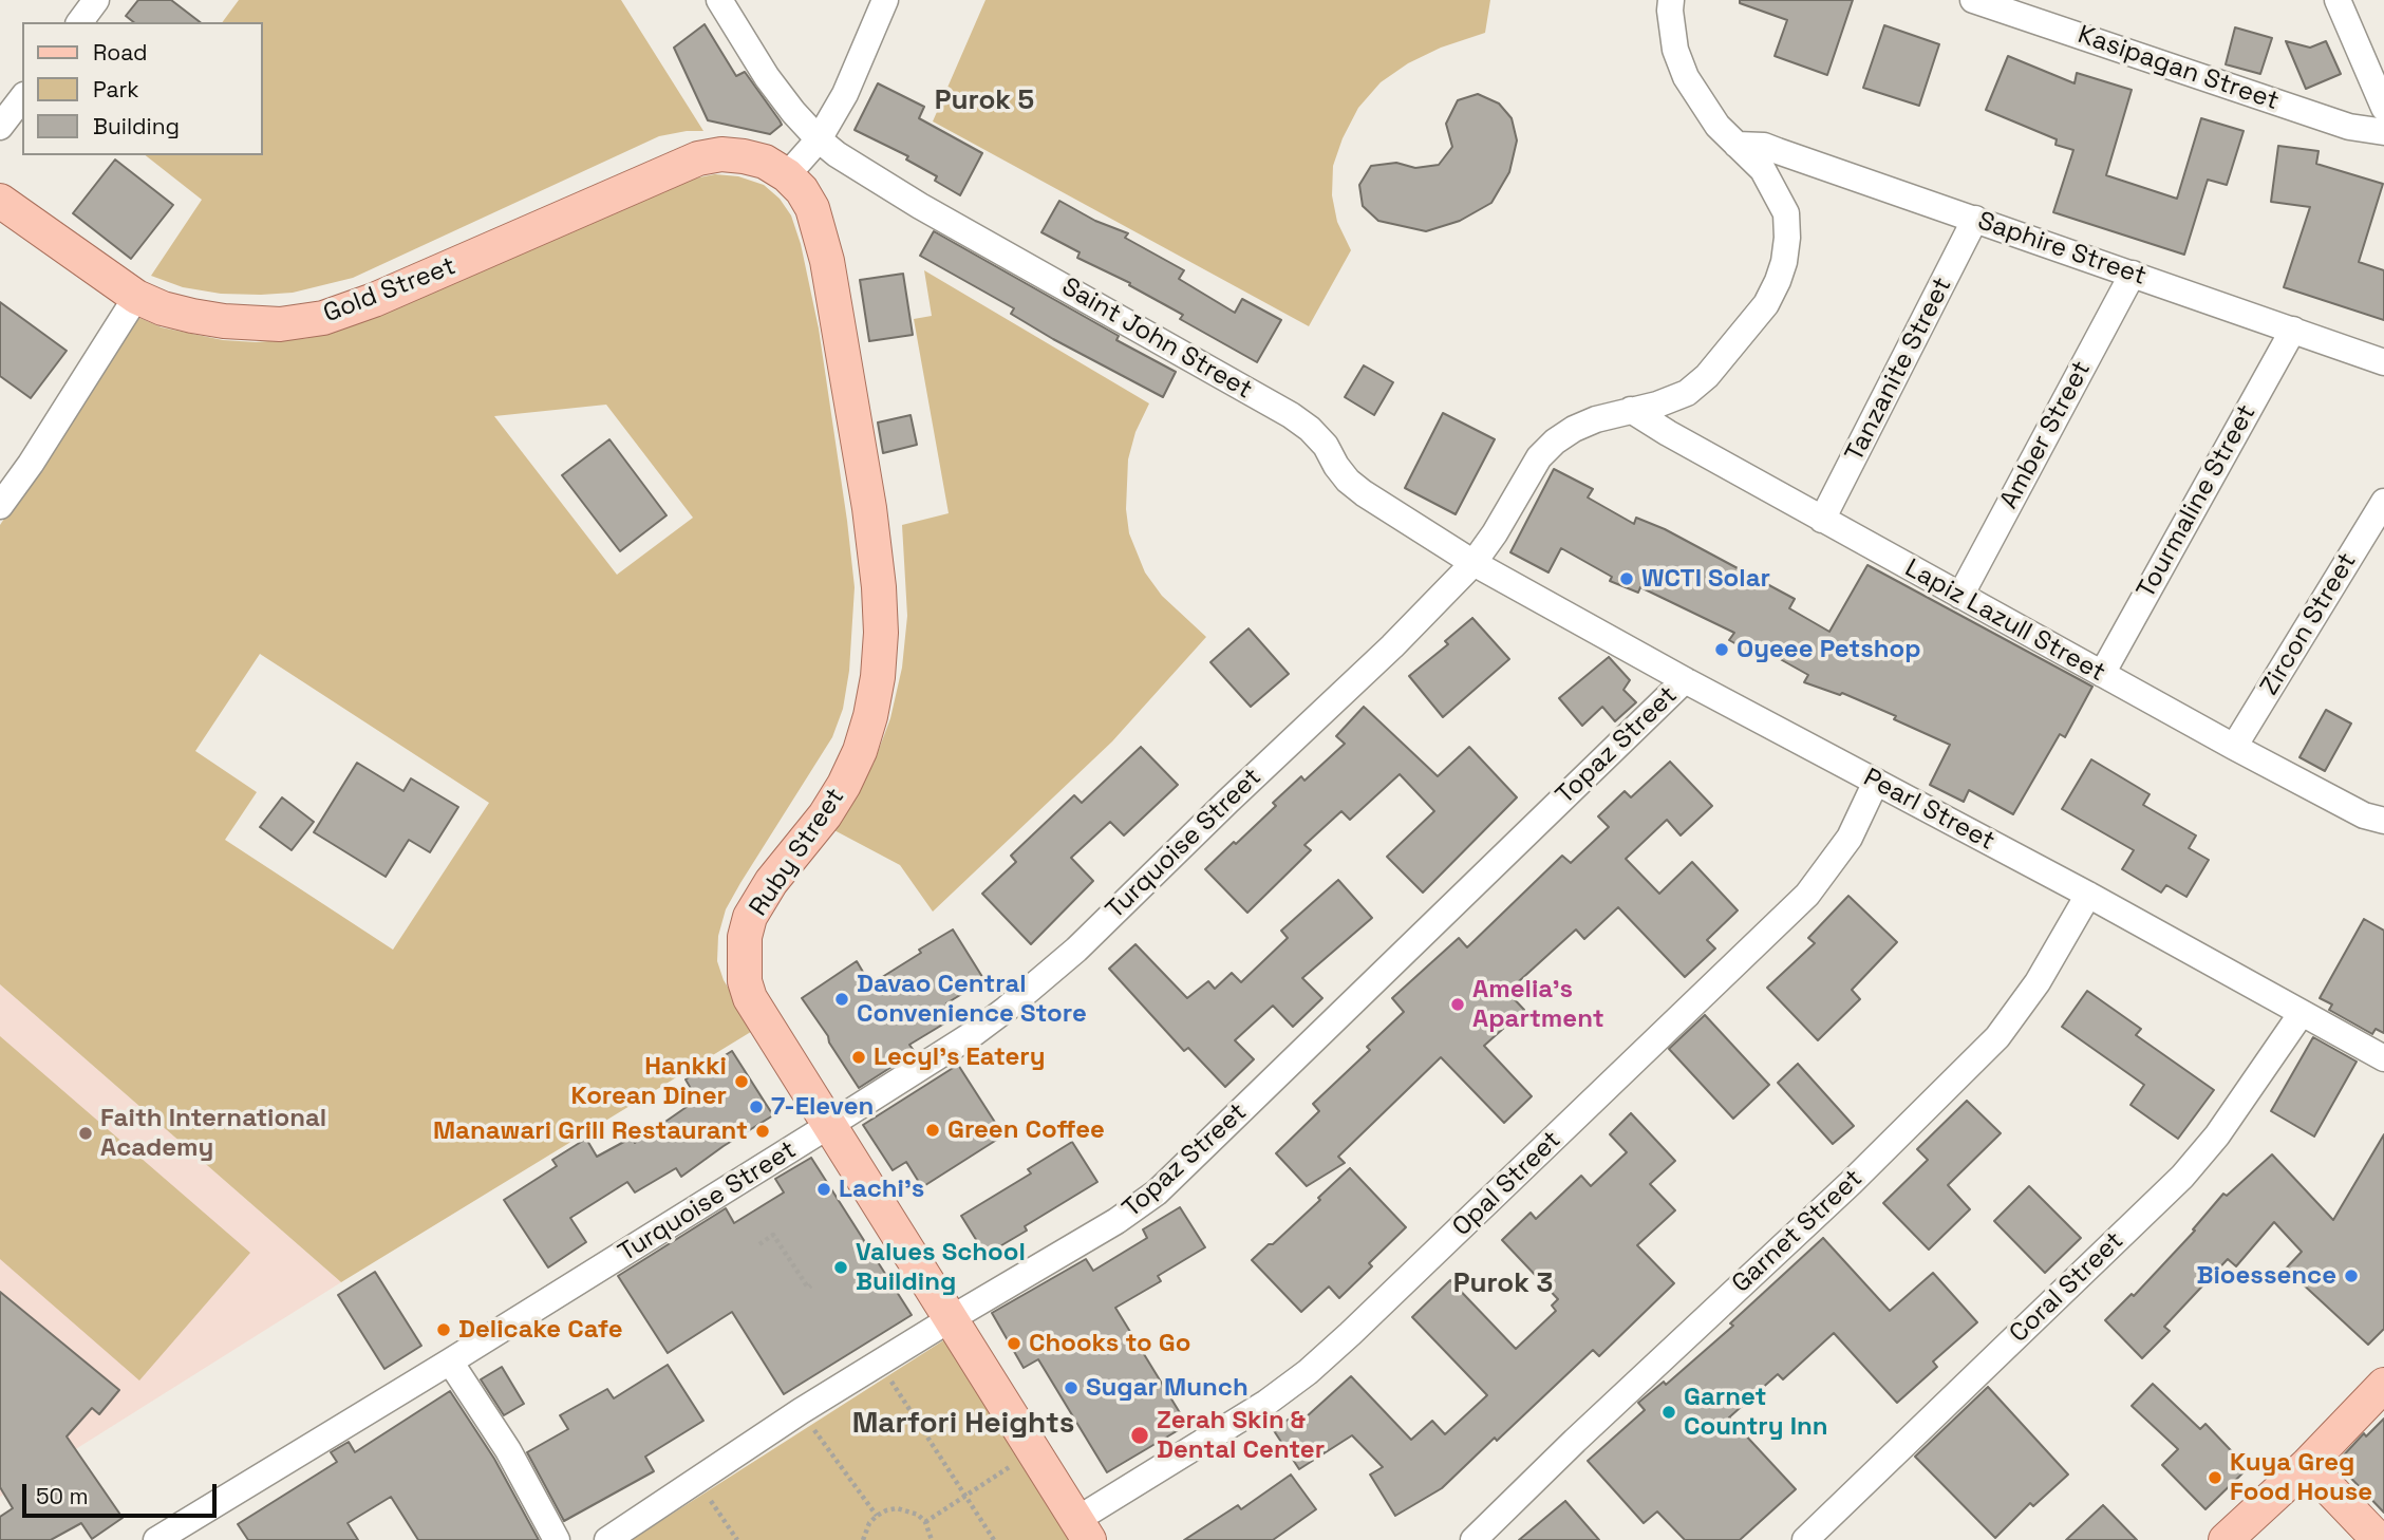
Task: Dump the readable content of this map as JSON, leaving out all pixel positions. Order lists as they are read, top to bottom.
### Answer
{
  "streets": {
    "main road": ["Gold Street", "Ruby Street"],
    "street": [
      "Kasipagan Street",
      "Saphire Street",
      "Saint John Street",
      "Tanzanite Street",
      "Amber Street",
      "Tourmaline Street",
      "Lapiz Lazull Street",
      "Zircon Street",
      "Topaz Street",
      "Pearl Street",
      "Turquoise Street",
      "Opal Street",
      "Garnet Street",
      "Coral Street"
    ]
  },
  "crossings": [
    ["Saphire Street", "Tanzanite Street"],
    ["Saphire Street", "Amber Street"],
    ["Saphire Street", "Tourmaline Street"],
    ["Saphire Street", "Turquoise Street"],
    ["Gold Street", "Ruby Street"],
    ["Saint John Street", "Pearl Street"],
    ["Saint John Street", "Turquoise Street"],
    ["Tanzanite Street", "Lapiz Lazull Street"],
    ["Amber Street", "Lapiz Lazull Street"],
    ["Tourmaline Street", "Lapiz Lazull Street"],
    ["Lapiz Lazull Street", "Zircon Street"],
    ["Lapiz Lazull Street", "Turquoise Street"],
    ["Topaz Street", "Pearl Street"],
    ["Topaz Street", "Ruby Street"],
    ["Pearl Street", "Turquoise Street"],
    ["Pearl Street", "Opal Street"],
    ["Pearl Street", "Garnet Street"],
    ["Pearl Street", "Coral Street"],
    ["Turquoise Street", "Ruby Street"],
    ["Ruby Street", "Opal Street"]
  ],
  "districts": ["Purok 5", "Purok 3", "Marfori Heights"],
  "places": [
    "WCTI Solar",
    "Oyeee Petshop",
    "Davao Central Convenience Store",
    "Amelia's Apartment",
    "Lecyl's Eatery",
    "Hankki Korean Diner",
    "7-Eleven",
    "Green Coffee",
    "Manawari Grill Restaurant",
    "Faith International Academy",
    "Lachi's",
    "Values School Building",
    "Bioessence",
    "Delicake Cafe",
    "Chooks to Go",
    "Sugar Munch",
    "Garnet Country Inn",
    "Zerah Skin & Dental Center",
    "Kuya Greg Food House"
  ],
  "legend": ["Road", "Park", "Building"],
  "scale_bar": "50 m"
}
